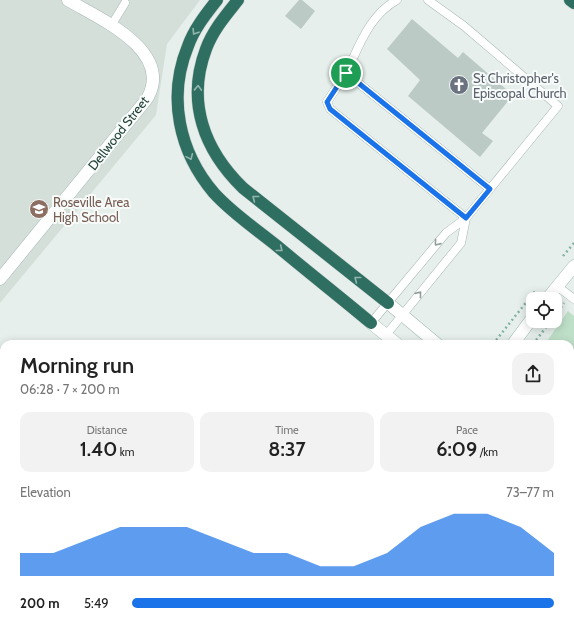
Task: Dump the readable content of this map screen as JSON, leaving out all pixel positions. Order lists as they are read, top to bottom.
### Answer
{
  "streets": {
    "street": ["Dellwood Street"]
  },
  "places": {
    "church": ["St Christopher's Episcopal Church"],
    "school or university": ["Roseville Area High School"]
  },
  "page": {
    "heading": ["Morning run", "06:28 · 7 × 200 m"],
    "stats": [
      ["Distance", "1.40 km"],
      ["Time", "8:37"],
      ["Pace", "6:09 /km"]
    ],
    "chart": ["Elevation", "73–77 m"],
    "list": [
      {
        "name": "200 m",
        "note": "5:49"
      }
    ]
  }
}
